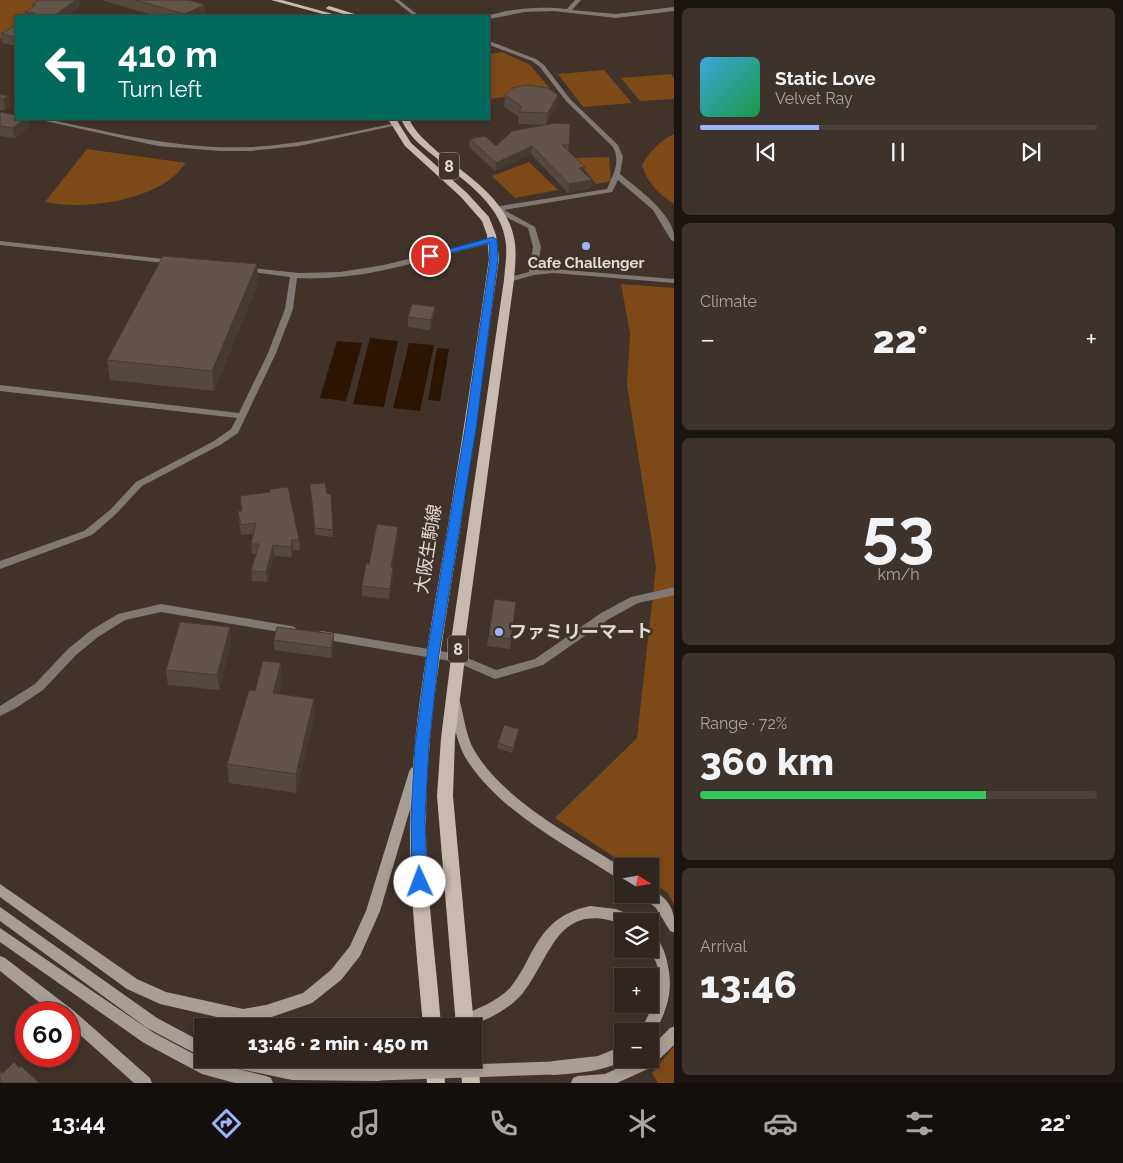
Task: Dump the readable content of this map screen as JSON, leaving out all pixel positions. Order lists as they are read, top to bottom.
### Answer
{
  "streets": {
    "main road": ["8", "大阪生駒線"]
  },
  "crossings": [
    ["8", "大阪生駒線"]
  ],
  "places": ["Cafe Challenger", "ファミリーマート"],
  "north": "right",
  "page": {
    "turn": ["410 m", "Turn left"],
    "song": ["Static Love", "Velvet Ray"],
    "tile": [
      "Climate",
      ["53", "km/h"],
      ["Range · 72%", "360 km"],
      ["Arrival", "13:46"]
    ],
    "heat": ["−", "22°", "+"],
    "map_buttons": ["+", "−"],
    "limit": "60",
    "trip": "13:46 · 2 min · 450 m",
    "tabs": ["13:44", "22°"]
  }
}
